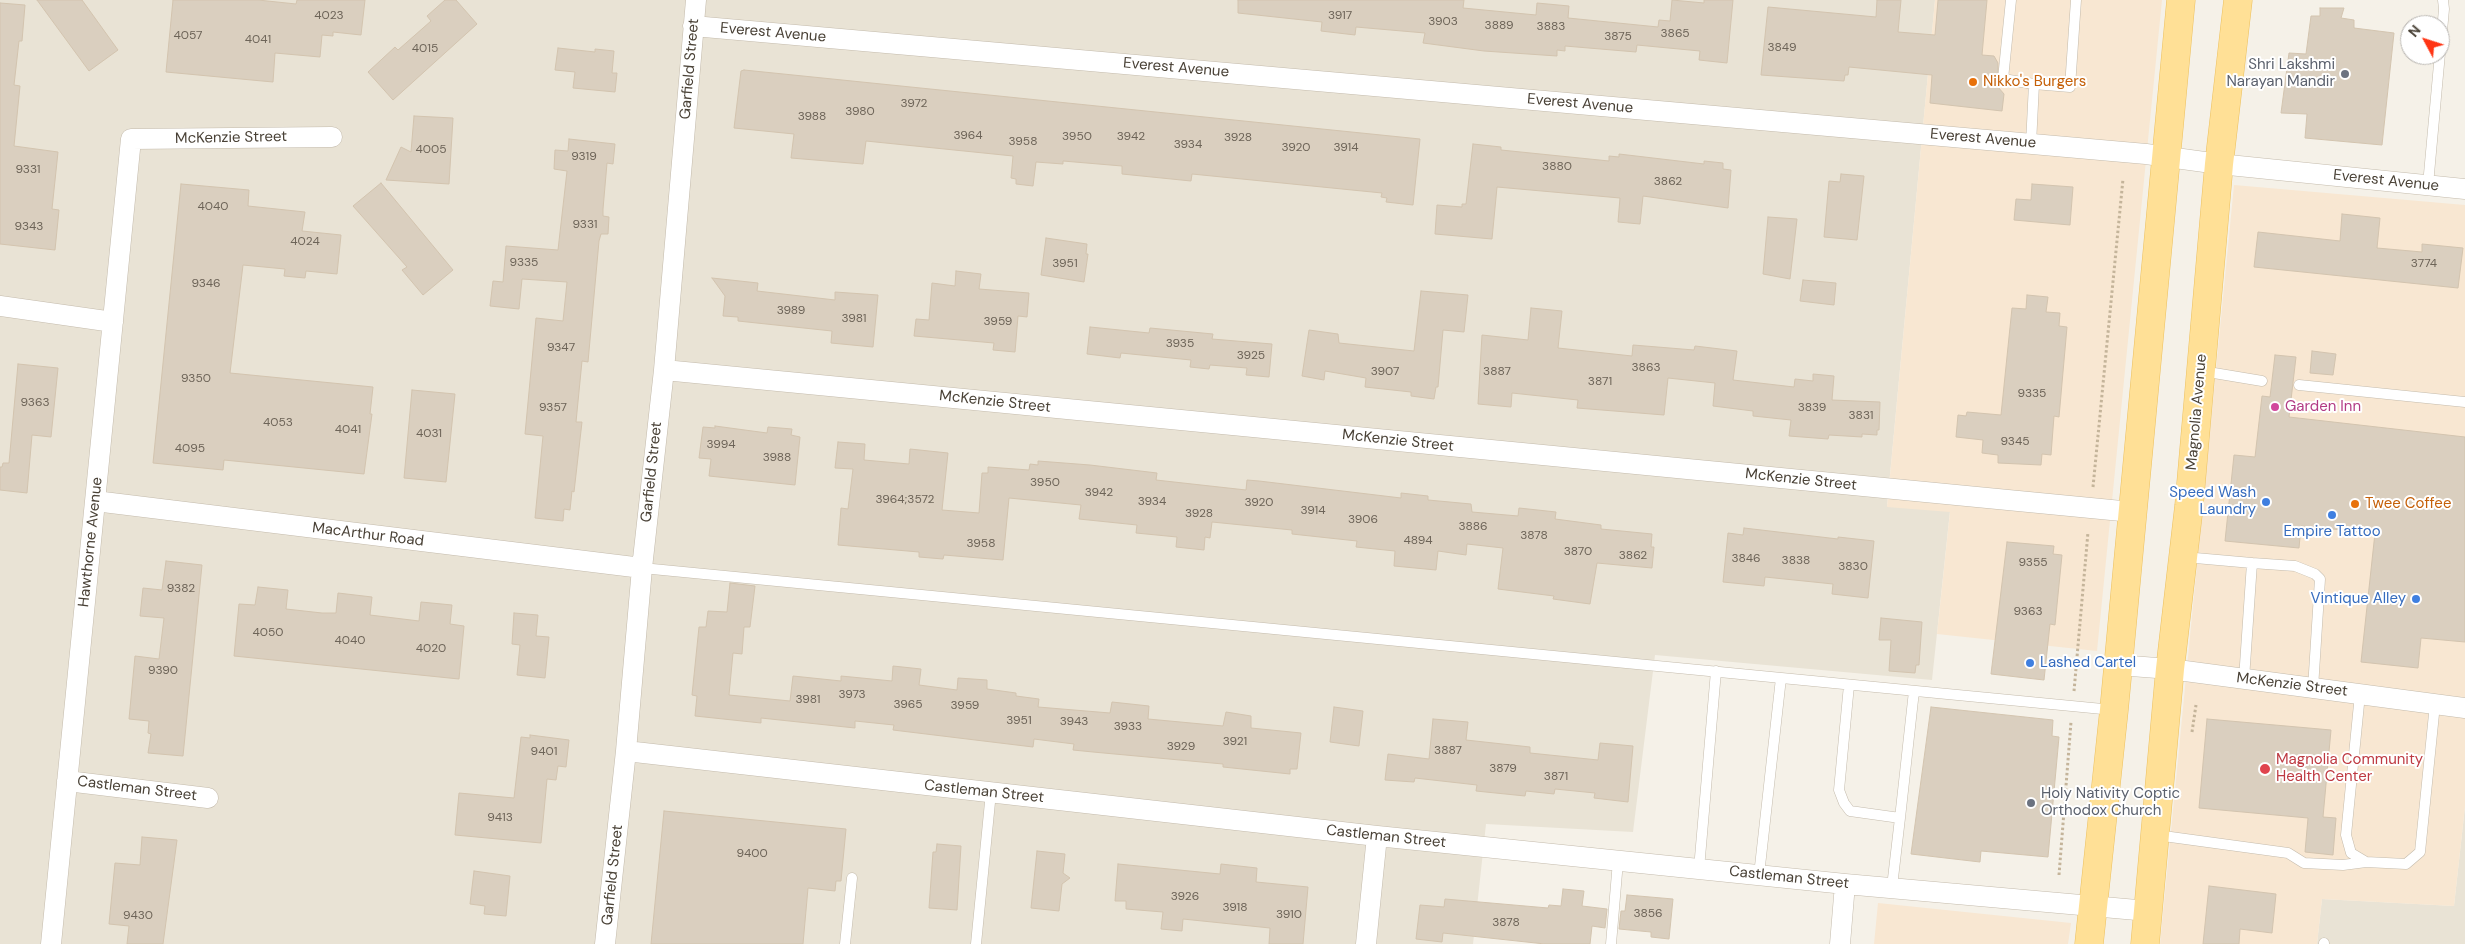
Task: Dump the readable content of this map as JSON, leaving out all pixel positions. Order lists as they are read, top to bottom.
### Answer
{
  "streets": {
    "main road": ["Magnolia Avenue"],
    "street": [
      "Everest Avenue",
      "Garfield Street",
      "McKenzie Street",
      "MacArthur Road",
      "Hawthorne Avenue",
      "Castleman Street"
    ]
  },
  "crossings": [
    ["Everest Avenue", "Garfield Street"],
    ["Everest Avenue", "Magnolia Avenue"],
    ["Garfield Street", "McKenzie Street"],
    ["Garfield Street", "MacArthur Road"],
    ["Garfield Street", "Castleman Street"],
    ["McKenzie Street", "Magnolia Avenue"],
    ["McKenzie Street", "Hawthorne Avenue"],
    ["Magnolia Avenue", "Castleman Street"],
    ["MacArthur Road", "Hawthorne Avenue"],
    ["Hawthorne Avenue", "Castleman Street"]
  ],
  "places": [
    "Shri Lakshmi Narayan Mandir",
    "Nikko's Burgers",
    "Garden Inn",
    "Speed Wash Laundry",
    "Twee Coffee",
    "Empire Tattoo",
    "Vintique Alley",
    "Lashed Cartel",
    "Magnolia Community Health Center",
    "Holy Nativity Coptic Orthodox Church"
  ],
  "house_numbers": [
    "4023",
    "3917",
    "3903",
    "3889",
    "3883",
    "3865",
    "4057",
    "3875",
    "4041",
    "3849",
    "4015",
    "3972",
    "3980",
    "3988",
    "3964",
    "3950",
    "3942",
    "3928",
    "3958",
    "3934",
    "3920",
    "3914",
    "4005",
    "9319",
    "3880",
    "9331",
    "3862",
    "4040",
    "9331",
    "9343",
    "4024",
    "9335",
    "3951",
    "3774",
    "9346",
    "3989",
    "3981",
    "3959",
    "3935",
    "9347",
    "3925",
    "3863",
    "3907",
    "3887",
    "9350",
    "3871",
    "9335",
    "9363",
    "9357",
    "3839",
    "3831",
    "4053",
    "4041",
    "4031",
    "9345",
    "3994",
    "4095",
    "3988",
    "3950",
    "3942",
    "3964;3572",
    "3934",
    "3920",
    "3914",
    "3928",
    "3906",
    "3886",
    "3878",
    "4894",
    "3958",
    "3870",
    "3862",
    "3846",
    "3838",
    "9355",
    "3830",
    "9382",
    "9363",
    "4050",
    "4040",
    "4020",
    "9390",
    "3973",
    "3981",
    "3965",
    "3959",
    "3951",
    "3943",
    "3933",
    "3921",
    "3929",
    "3887",
    "9401",
    "3879",
    "3871",
    "9413",
    "9400",
    "3926",
    "3918",
    "3856",
    "3910",
    "9430",
    "3878"
  ],
  "north": "top left"
}
